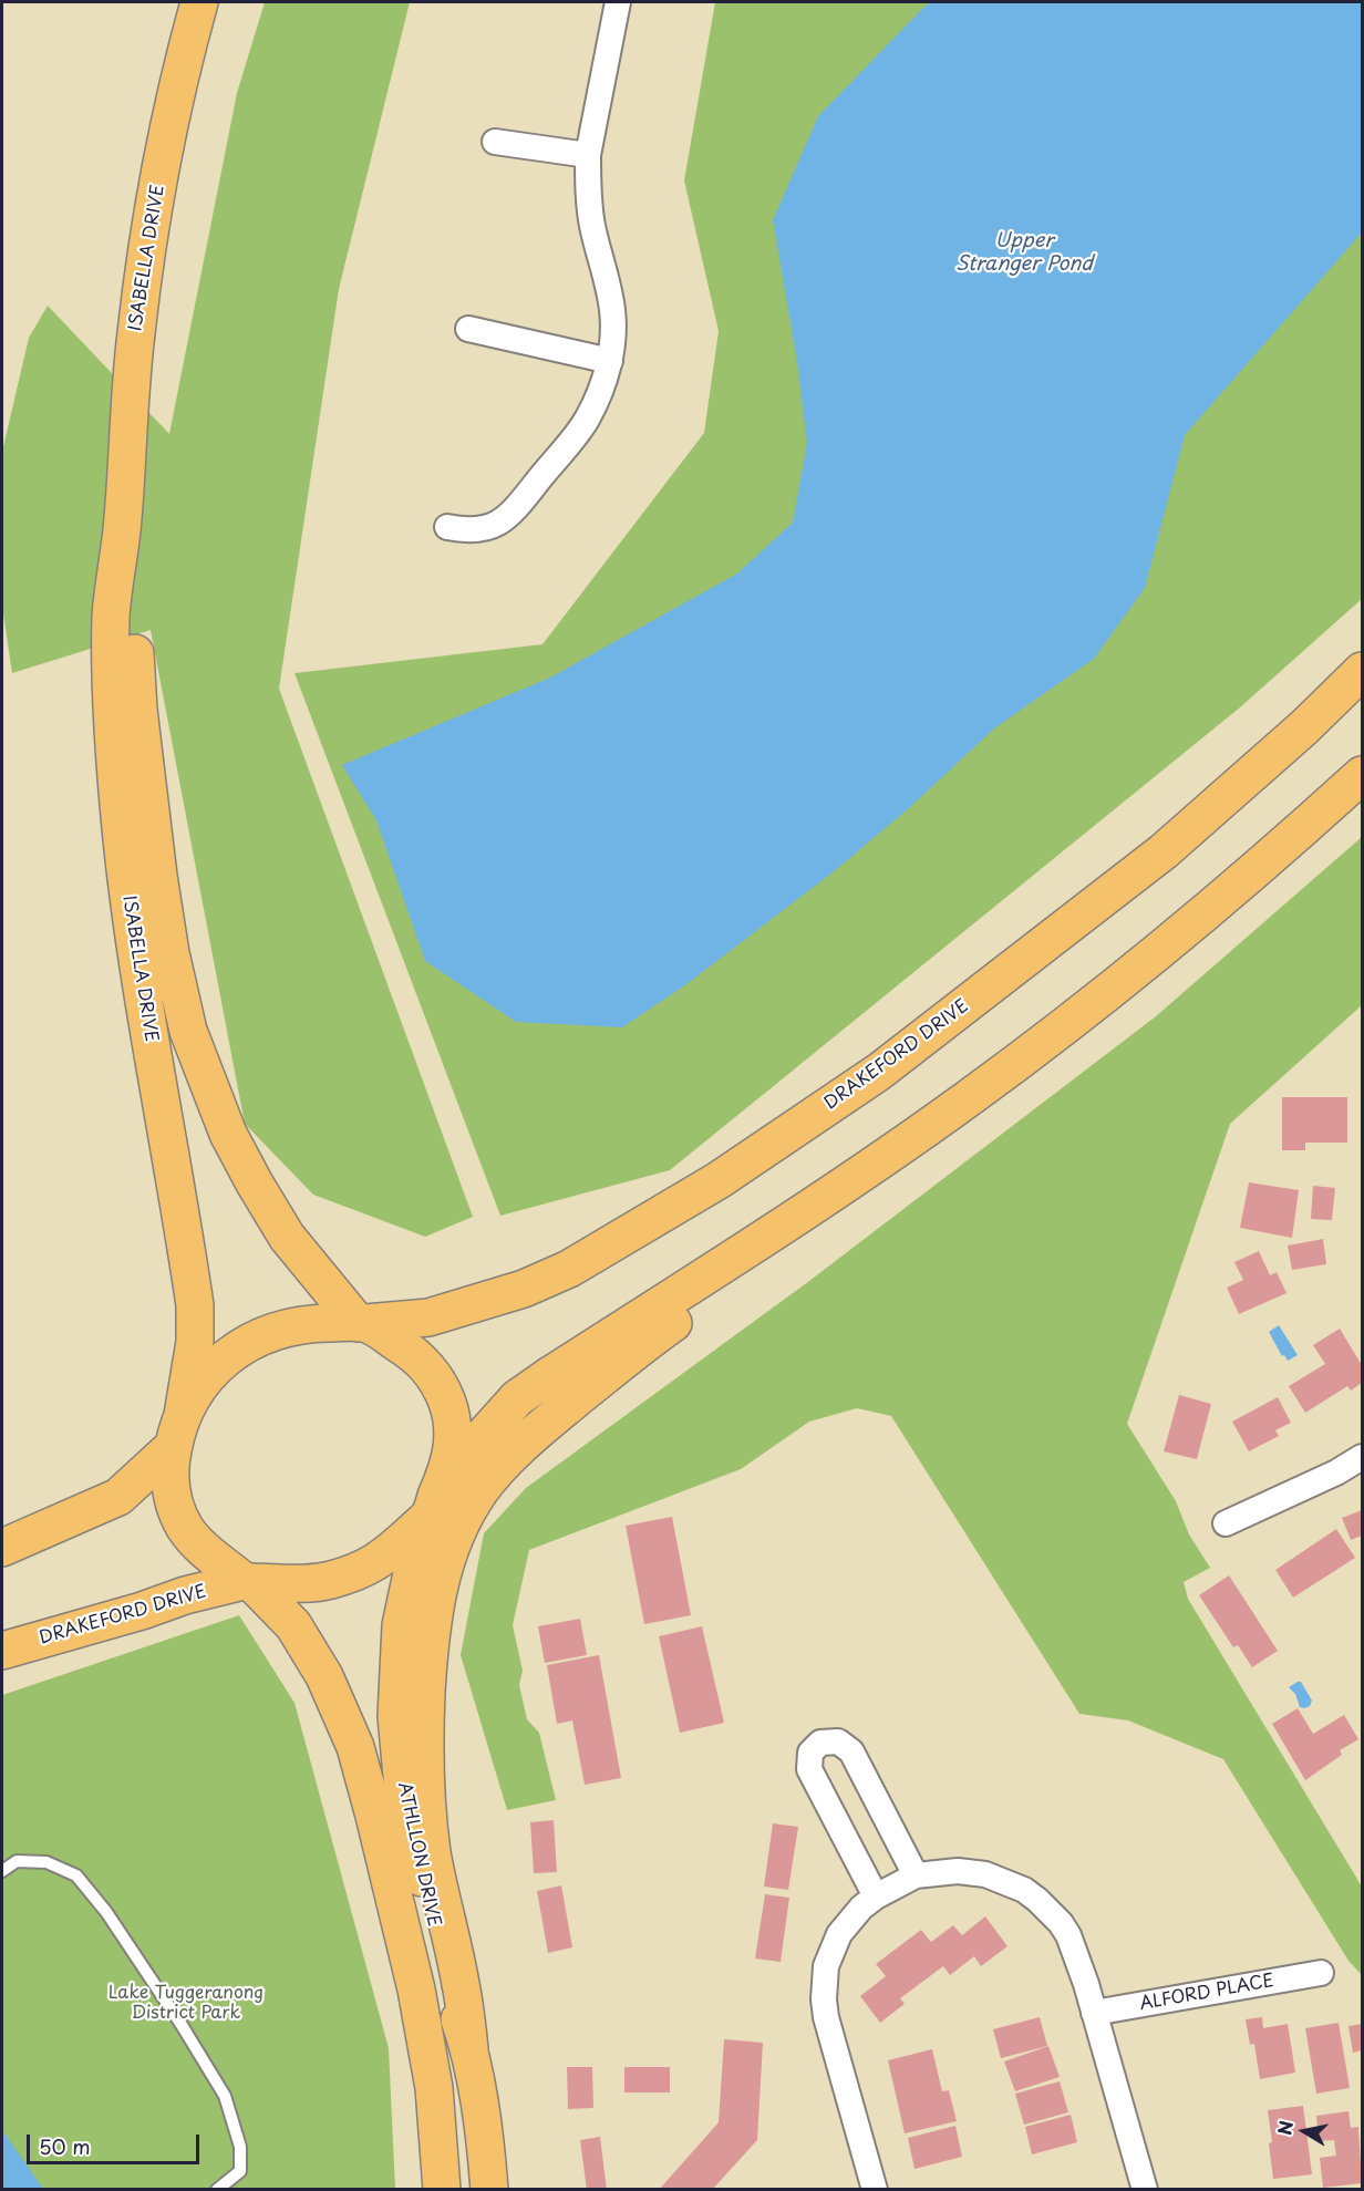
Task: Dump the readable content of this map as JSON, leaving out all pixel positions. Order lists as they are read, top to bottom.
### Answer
{
  "streets": {
    "main road": ["ISABELLA DRIVE", "DRAKEFORD DRIVE", "ATHLLON DRIVE"],
    "street": ["ALFORD PLACE"]
  },
  "crossings": [
    ["ISABELLA DRIVE", "DRAKEFORD DRIVE"],
    ["ISABELLA DRIVE", "ATHLLON DRIVE"],
    ["DRAKEFORD DRIVE", "ATHLLON DRIVE"]
  ],
  "water": ["Upper Stranger Pond"],
  "parks": ["Lake Tuggeranong District Park"],
  "scale_bar": "50 m",
  "north": "left"
}
